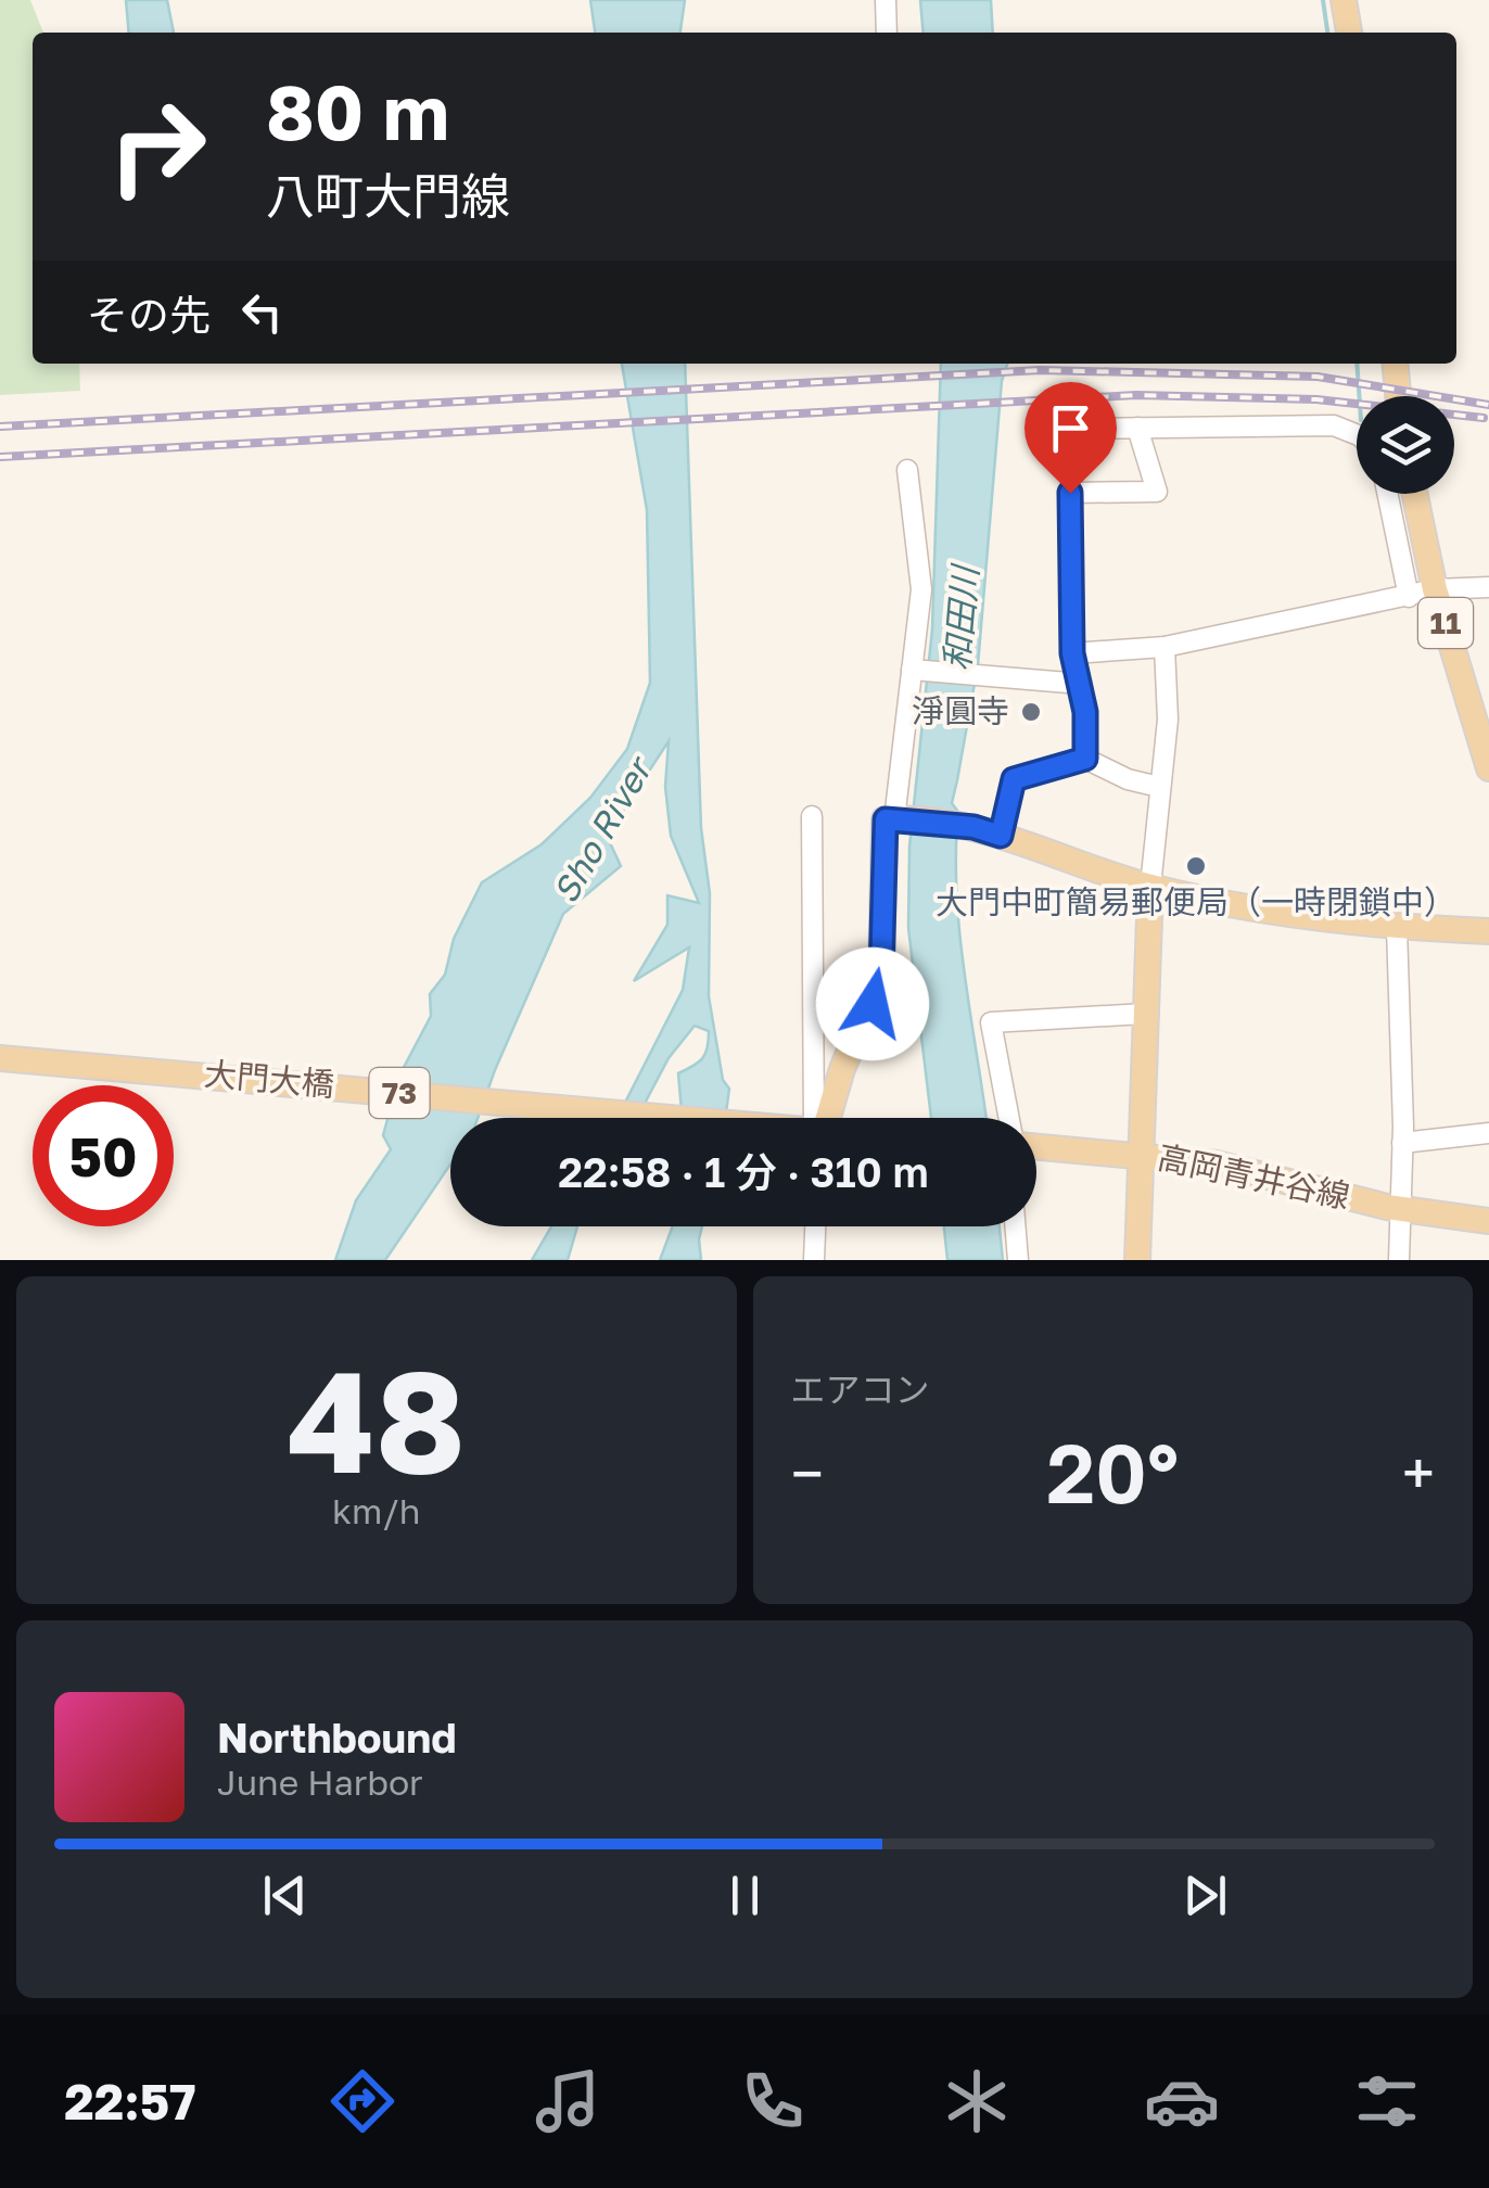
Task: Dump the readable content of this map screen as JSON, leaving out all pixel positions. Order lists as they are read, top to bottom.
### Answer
{
  "streets": {
    "main road": [
      "11",
      "大門大橋",
      "73",
      "高岡青井谷線"
    ]
  },
  "water": ["和田川", "Sho River"],
  "places": ["淨圓寺", "大門中町簡易郵便局（一時閉鎖中）"],
  "page": {
    "turn": ["80 m", "八町大門線"],
    "then": "その先",
    "limit": "50",
    "trip": "22:58 · 1 分 · 310 m",
    "tile": [
      ["48", "km/h"],
      "エアコン"
    ],
    "heat": ["−", "20°", "+"],
    "song": ["Northbound", "June Harbor"],
    "tabs": "22:57"
  }
}
